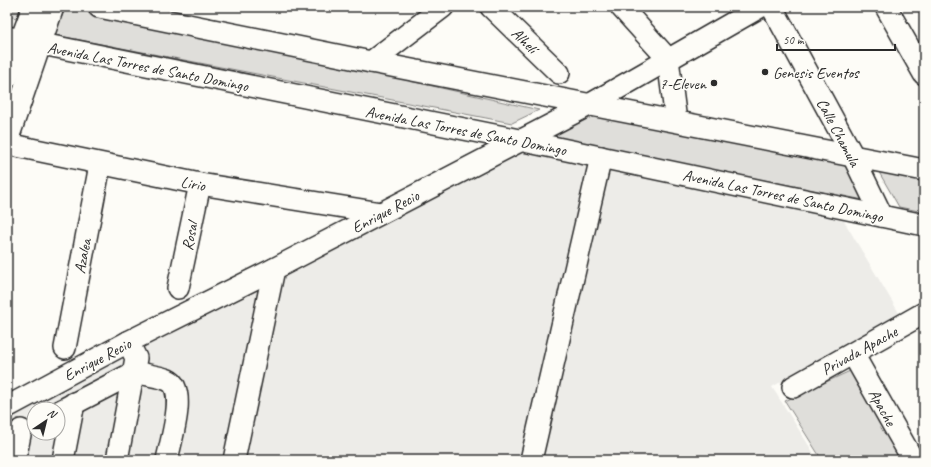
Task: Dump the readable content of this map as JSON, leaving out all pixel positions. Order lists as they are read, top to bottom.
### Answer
{
  "streets": {
    "street": [
      "Alhelí",
      "Avenida Las Torres de Santo Domingo",
      "Calle Chamula",
      "Lirio",
      "Enrique Recio",
      "Rosal",
      "Azalea",
      "Privada Apache",
      "Apache"
    ]
  },
  "crossings": [
    ["Avenida Las Torres de Santo Domingo", "Calle Chamula"],
    ["Avenida Las Torres de Santo Domingo", "Enrique Recio"],
    ["Calle Chamula", "Enrique Recio"],
    ["Lirio", "Enrique Recio"],
    ["Lirio", "Rosal"],
    ["Lirio", "Azalea"],
    ["Privada Apache", "Apache"]
  ],
  "places": ["Genesis Eventos", "7-Eleven"],
  "scale_bar": "50 m",
  "north": "top right"
}
